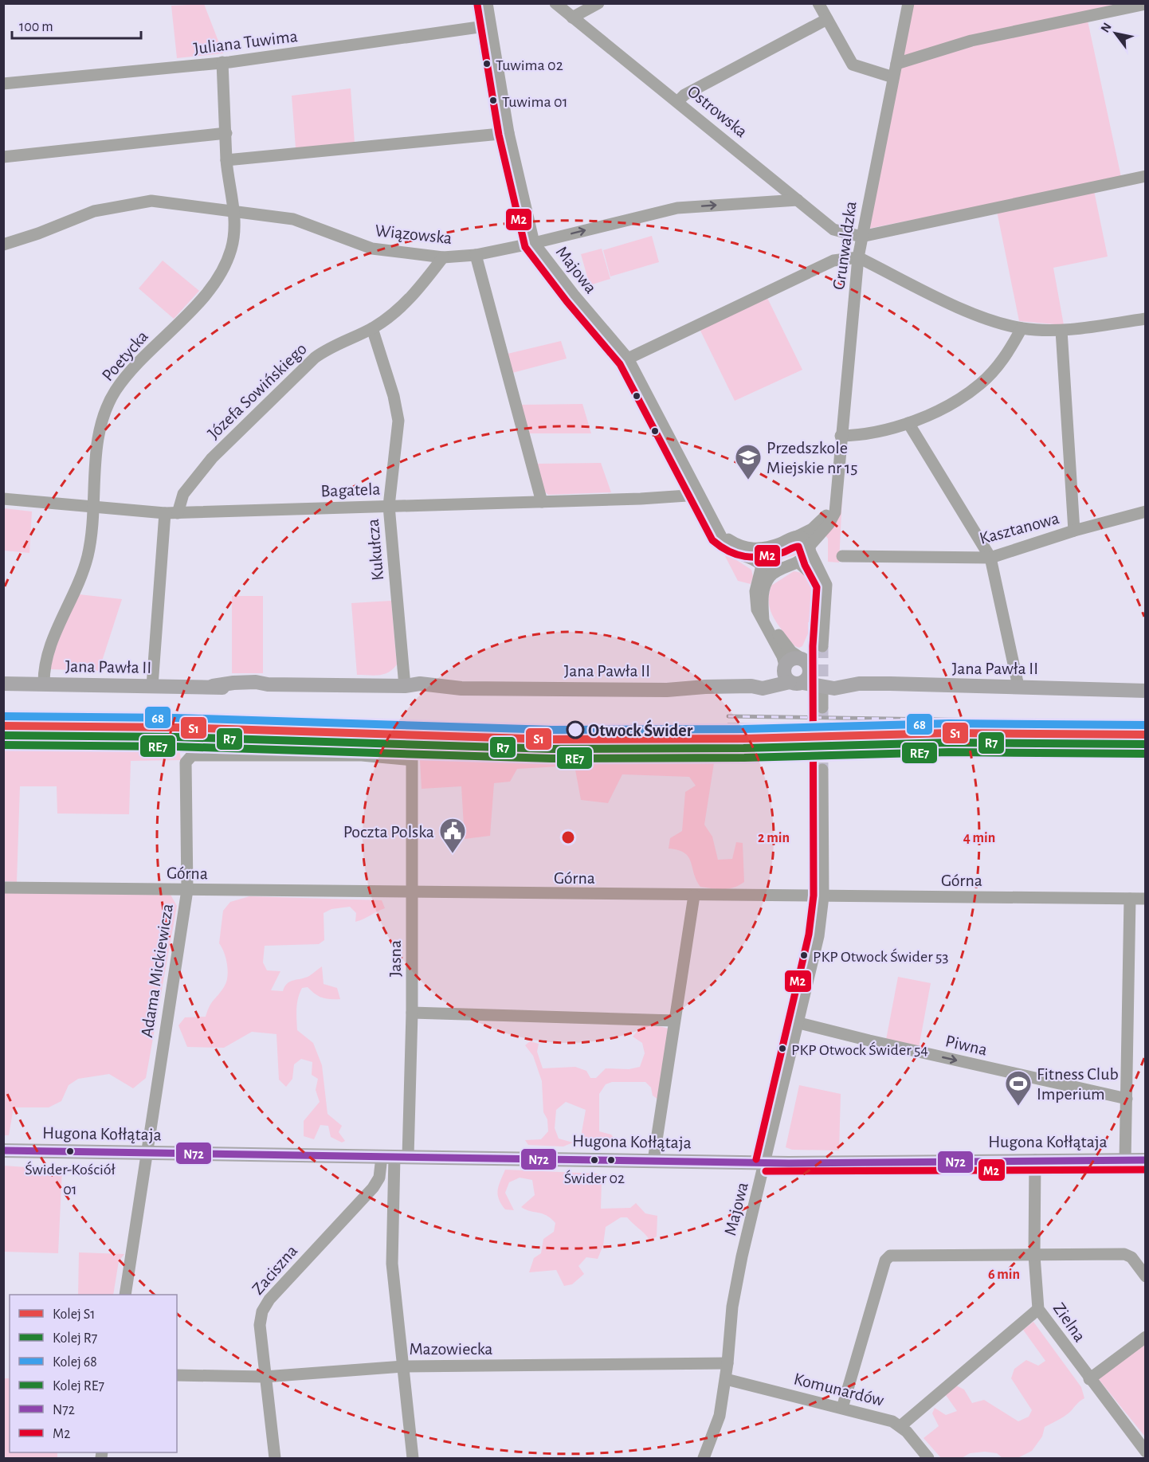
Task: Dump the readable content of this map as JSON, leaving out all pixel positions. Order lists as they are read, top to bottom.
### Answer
{
  "streets": {
    "main road": ["Jana Pawła II", "Hugona Kołłątaja"],
    "street": [
      "Juliana Tuwima",
      "Ostrowska",
      "Wiązowska",
      "Grunwaldzka",
      "Majowa",
      "Poetycka",
      "Józefa Sowińskiego",
      "Bagatela",
      "Kasztanowa",
      "Kukułcza",
      "Górna",
      "Jasna",
      "Adama Mickiewicza",
      "Piwna",
      "Zaciszna",
      "Zielna",
      "Mazowiecka",
      "Komunardów"
    ]
  },
  "crossings": [
    ["Juliana Tuwima", "Majowa"],
    ["Juliana Tuwima", "Poetycka"],
    ["Ostrowska", "Wiązowska"],
    ["Ostrowska", "Grunwaldzka"],
    ["Wiązowska", "Majowa"],
    ["Wiązowska", "Poetycka"],
    ["Wiązowska", "Józefa Sowińskiego"],
    ["Grunwaldzka", "Majowa"],
    ["Majowa", "Bagatela"],
    ["Majowa", "Górna"],
    ["Majowa", "Piwna"],
    ["Majowa", "Hugona Kołłątaja"],
    ["Majowa", "Mazowiecka"],
    ["Majowa", "Komunardów"],
    ["Poetycka", "Bagatela"],
    ["Poetycka", "Jana Pawła II"],
    ["Józefa Sowińskiego", "Bagatela"],
    ["Józefa Sowińskiego", "Kukułcza"],
    ["Bagatela", "Kukułcza"],
    ["Kukułcza", "Jana Pawła II"],
    ["Górna", "Jasna"],
    ["Górna", "Adama Mickiewicza"],
    ["Jasna", "Adama Mickiewicza"],
    ["Jasna", "Hugona Kołłątaja"],
    ["Jasna", "Zaciszna"],
    ["Jasna", "Mazowiecka"],
    ["Adama Mickiewicza", "Hugona Kołłątaja"],
    ["Hugona Kołłątaja", "Zaciszna"],
    ["Hugona Kołłątaja", "Zielna"],
    ["Zaciszna", "Mazowiecka"]
  ],
  "one_way": ["Piwna"],
  "places": {
    "other": [
      "Tuwima 02",
      "Tuwima 01",
      "Otwock Świder",
      "PKP Otwock Świder 53",
      "PKP Otwock Świder 54",
      "Świder-Kościół 01",
      "Świder 02"
    ],
    "school or university": ["Przedszkole Miejskie nr 15"],
    "public building": ["Poczta Polska"],
    "sports": ["Fitness Club Imperium"]
  },
  "lines": [
    "transit line M2",
    "rail line 68",
    "rail line S1",
    "rail line R7",
    "rail line RE7",
    "transit line N72"
  ],
  "legend": [
    "Kolej S1",
    "Kolej R7",
    "Kolej 68",
    "Kolej RE7",
    "N72",
    "M2"
  ],
  "scale_bar": "100 m",
  "north": "top left",
  "rings": ["2 min", "4 min", "6 min"]
}
